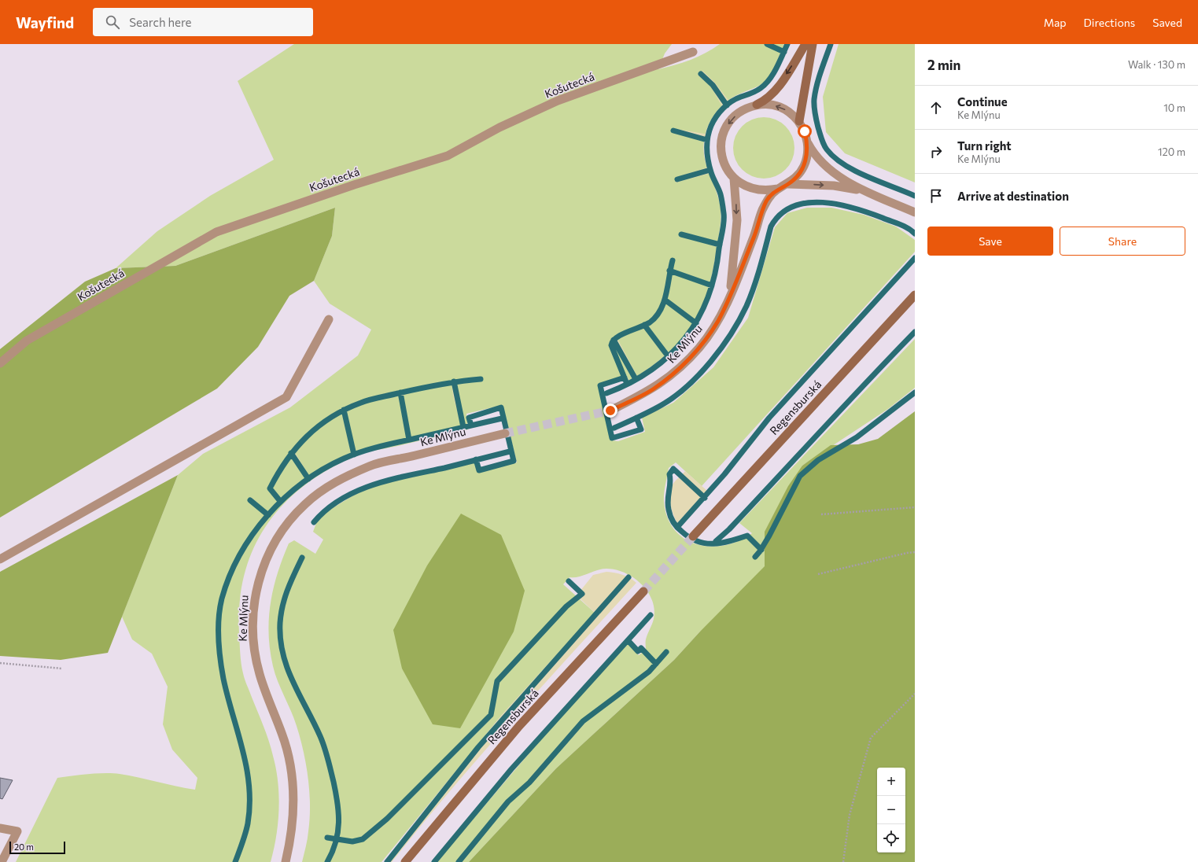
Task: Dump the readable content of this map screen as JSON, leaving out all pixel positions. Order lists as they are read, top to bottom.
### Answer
{
  "streets": {
    "main road": ["Regensburská"],
    "street": ["Košutecká", "Ke Mlýnu"]
  },
  "scale_bar": "20 m",
  "page": {
    "header": "Wayfind",
    "search": "Search here",
    "nav": ["Map", "Directions", "Saved"],
    "heading": ["2 min", "Walk · 130 m"],
    "list": [
      ["Continue", "Ke Mlýnu", "10 m"],
      ["Turn right", "Ke Mlýnu", "120 m"],
      "Arrive at destination"
    ],
    "buttons": ["Save", "Share"],
    "map_buttons": ["+", "−"],
    "scale": "20 m"
  }
}
